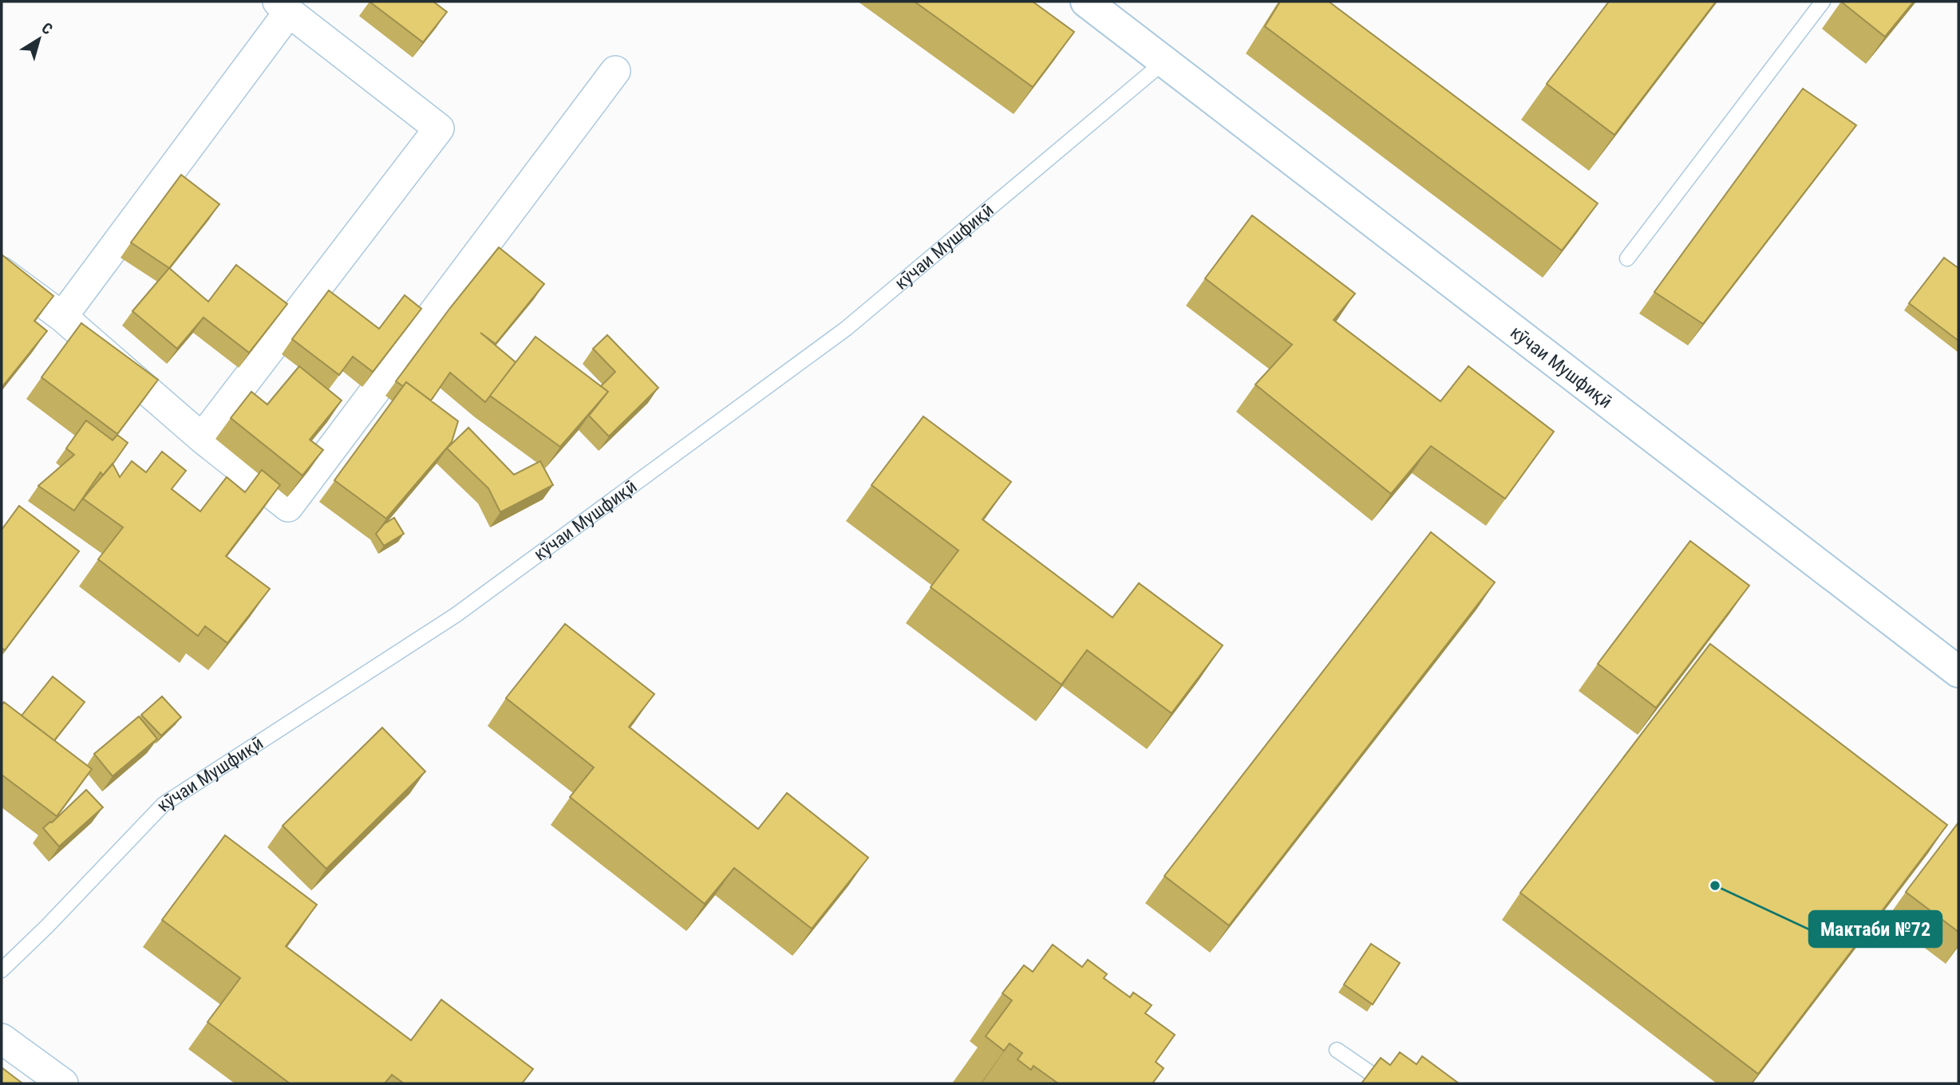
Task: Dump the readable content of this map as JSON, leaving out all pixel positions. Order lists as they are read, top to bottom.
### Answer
{
  "streets": {
    "street": ["кӯчаи Мушфиқӣ"]
  },
  "places": ["Мактаби №72"],
  "north": "top right"
}
